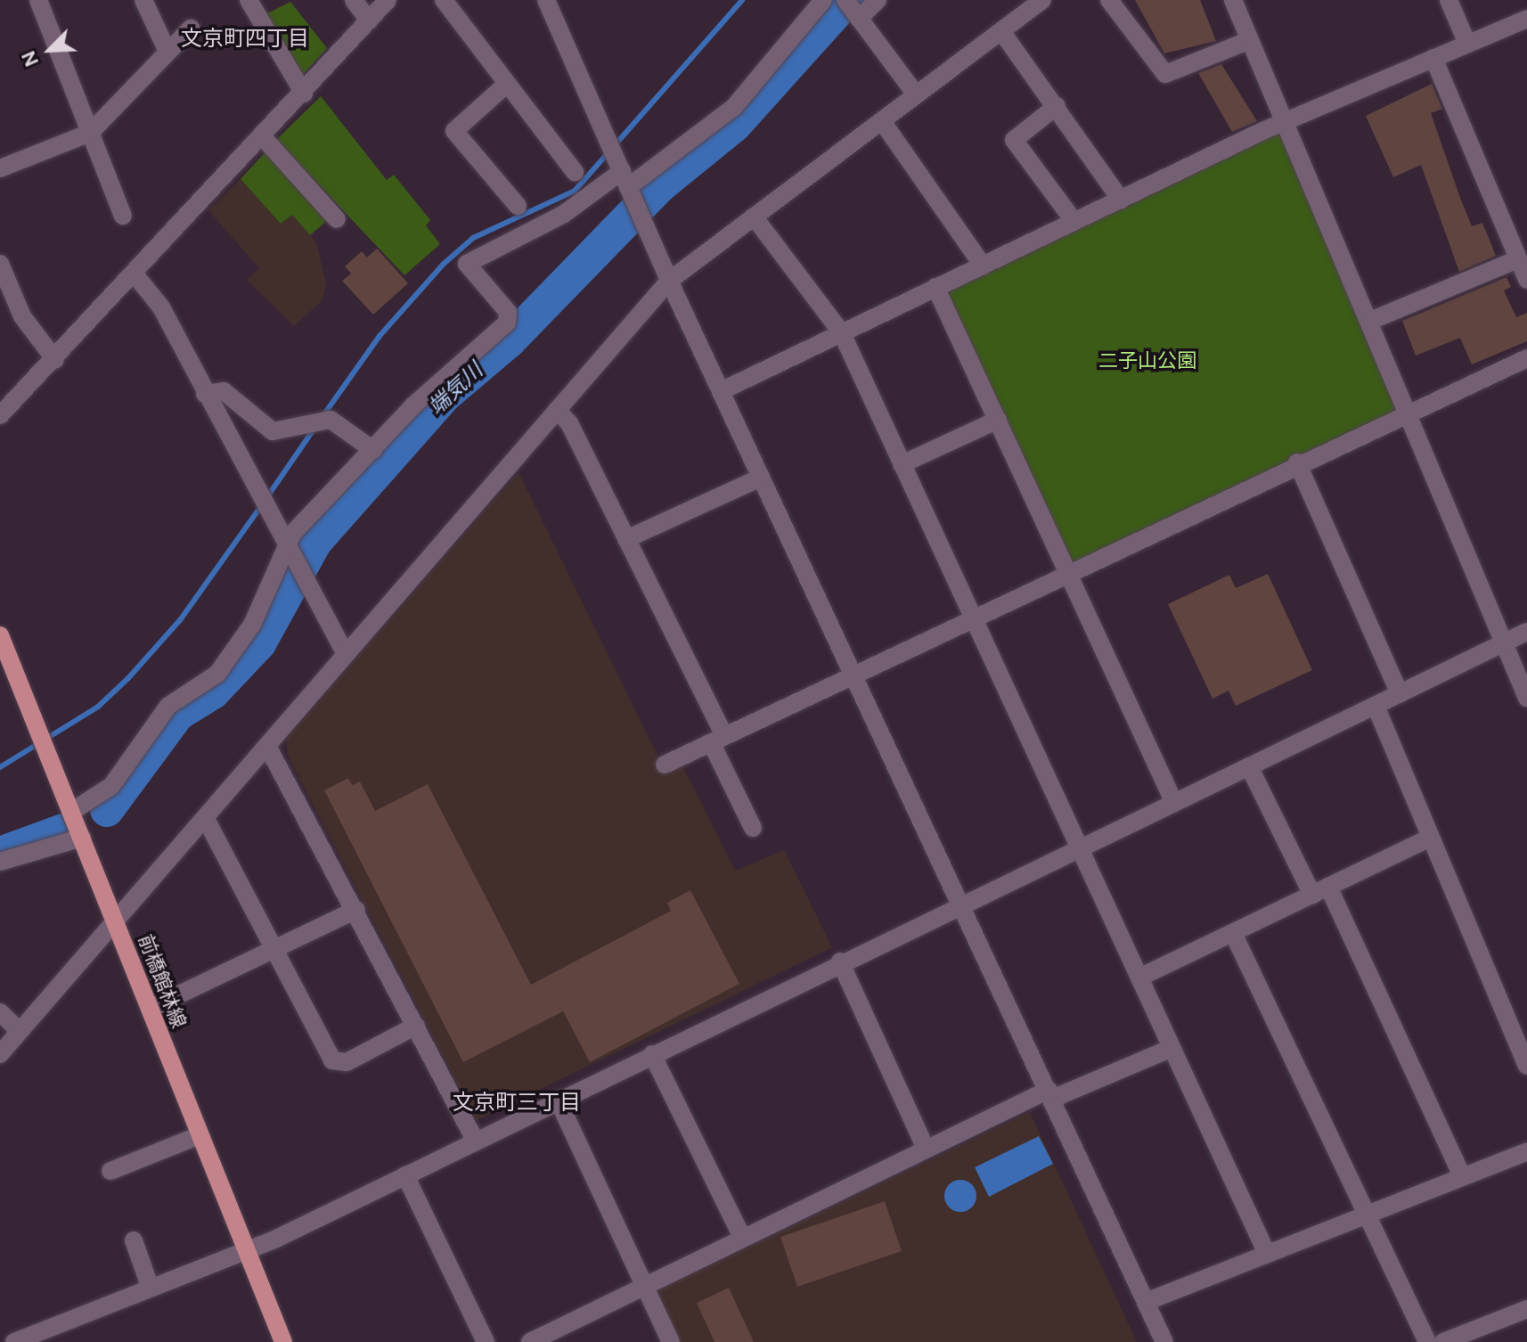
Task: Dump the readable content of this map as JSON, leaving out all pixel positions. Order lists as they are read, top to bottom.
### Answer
{
  "streets": {
    "main road": ["前橋館林線"]
  },
  "districts": ["文京町四丁目", "文京町三丁目"],
  "water": ["端気川"],
  "parks": ["二子山公園"],
  "north": "bottom left"
}
